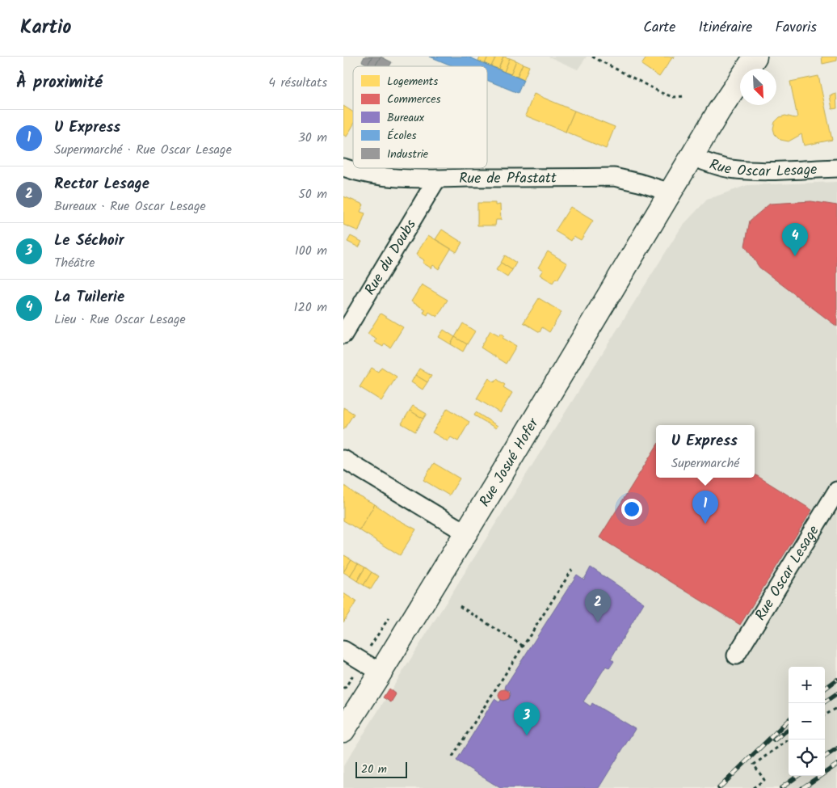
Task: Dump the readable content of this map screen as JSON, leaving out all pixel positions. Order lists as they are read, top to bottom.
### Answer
{
  "streets": {
    "main road": ["Rue Josué Hofer"],
    "street": ["Rue Oscar Lesage", "Rue de Pfastatt", "Rue du Doubs"]
  },
  "crossings": [
    ["Rue Oscar Lesage", "Rue Josué Hofer"],
    ["Rue de Pfastatt", "Rue du Doubs"],
    ["Rue de Pfastatt", "Rue Josué Hofer"]
  ],
  "legend": [
    "Logements",
    "Commerces",
    "Bureaux",
    "Écoles",
    "Industrie"
  ],
  "scale_bar": "20 m",
  "north": "bottom right",
  "page": {
    "header": "Kartio",
    "nav": ["Carte", "Itinéraire", "Favoris"],
    "heading": ["À proximité", "4 résultats"],
    "list": [
      {
        "mark": "1",
        "name": "U Express",
        "note": "Supermarché · Rue Oscar Lesage",
        "value": "30 m"
      },
      {
        "mark": "2",
        "name": "Rector Lesage",
        "note": "Bureaux · Rue Oscar Lesage",
        "value": "50 m"
      },
      {
        "mark": "3",
        "name": "Le Séchoir",
        "note": "Théâtre",
        "value": "100 m"
      },
      {
        "mark": "4",
        "name": "La Tuilerie",
        "note": "Lieu · Rue Oscar Lesage",
        "value": "120 m"
      }
    ],
    "pins": [
      "4",
      "1",
      "2",
      "3"
    ],
    "popup": ["U Express", "Supermarché"],
    "map_buttons": ["+", "−"],
    "scale": "20 m"
  }
}
